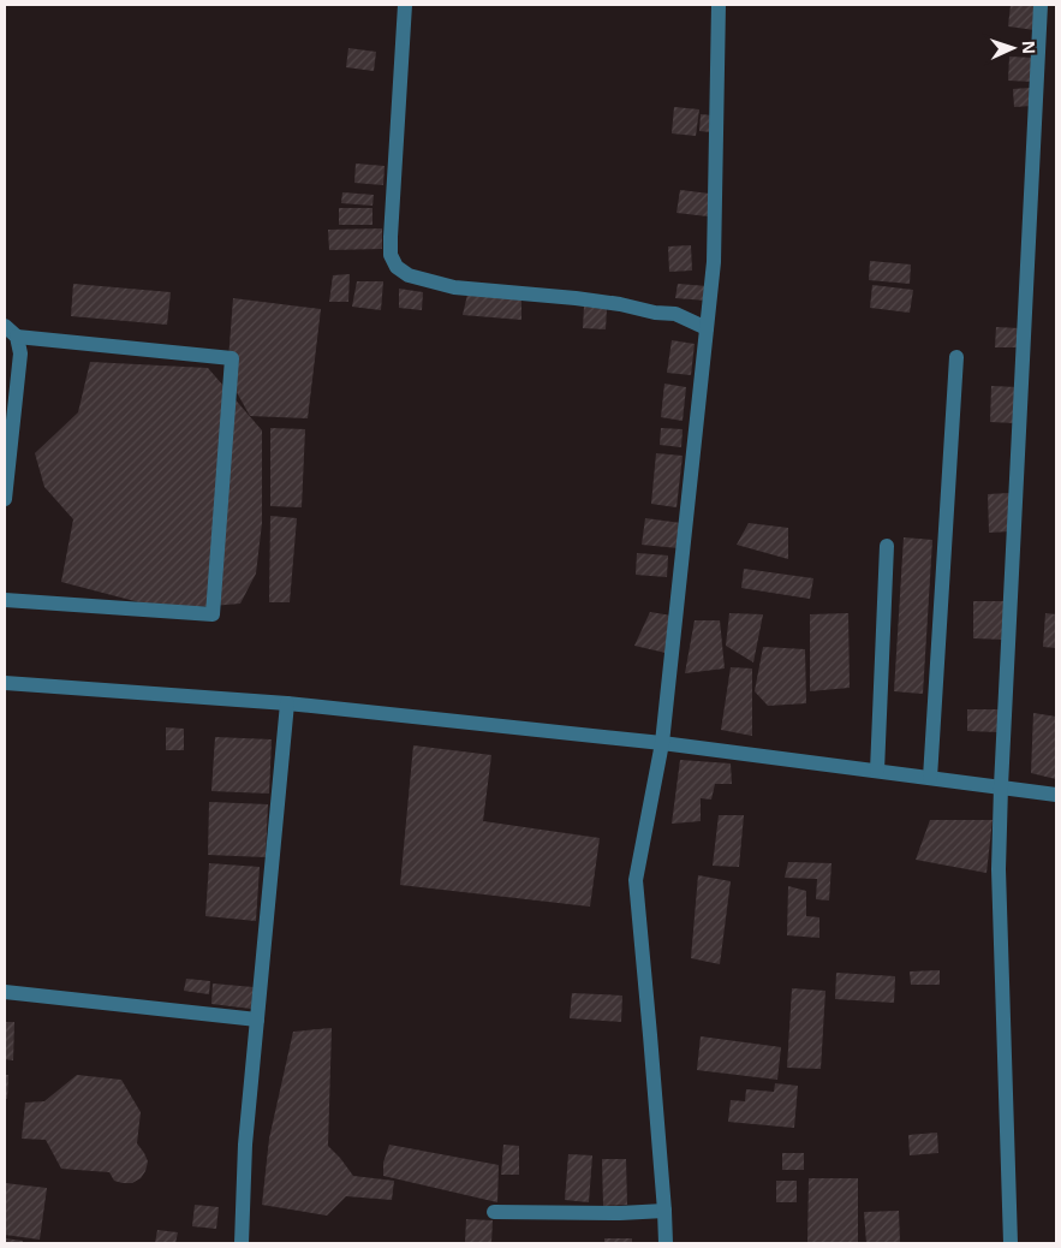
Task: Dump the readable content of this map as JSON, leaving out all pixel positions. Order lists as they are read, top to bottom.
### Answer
{
  "north": "right"
}
